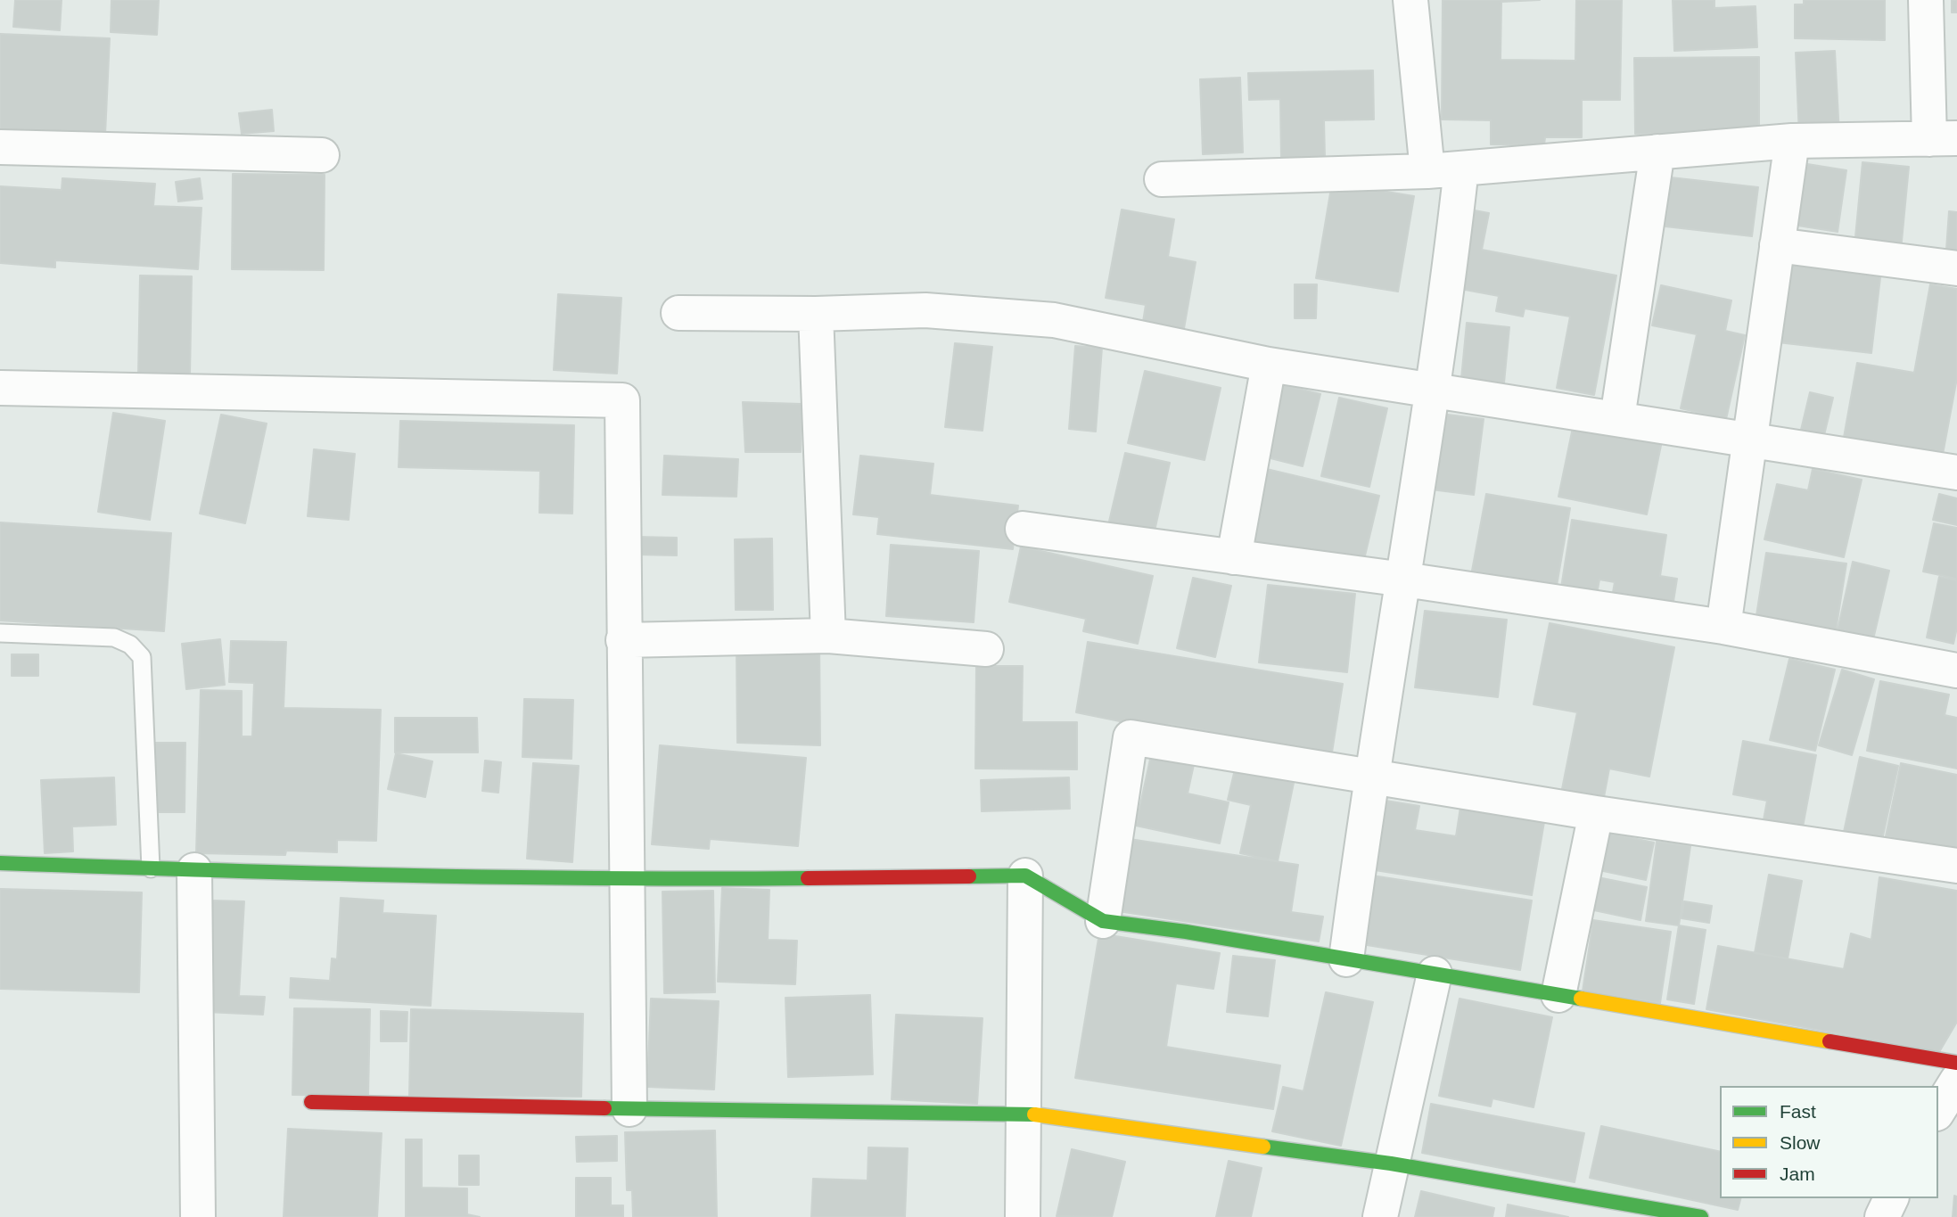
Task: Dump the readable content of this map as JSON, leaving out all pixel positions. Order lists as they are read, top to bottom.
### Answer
{
  "legend": ["Fast", "Slow", "Jam"]
}
